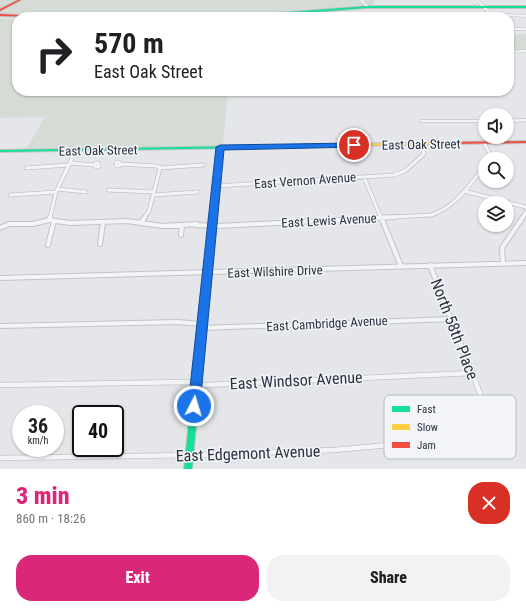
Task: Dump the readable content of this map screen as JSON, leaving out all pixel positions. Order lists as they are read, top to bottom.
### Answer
{
  "streets": {
    "main road": ["East Oak Street"],
    "street": [
      "East Vernon Avenue",
      "East Lewis Avenue",
      "East Wilshire Drive",
      "East Cambridge Avenue",
      "North 58th Place",
      "East Windsor Avenue",
      "East Edgemont Avenue"
    ]
  },
  "crossings": [
    ["East Oak Street", "East Vernon Avenue"],
    ["East Wilshire Drive", "North 58th Place"],
    ["East Cambridge Avenue", "North 58th Place"],
    ["North 58th Place", "East Windsor Avenue"]
  ],
  "legend": ["Fast", "Slow", "Jam"],
  "page": {
    "turn": ["570 m", "East Oak Street"],
    "speed": "36 km/h",
    "limit": "40",
    "heading": ["3 min", "860 m · 18:26"],
    "buttons": ["Exit", "Share"]
  }
}
